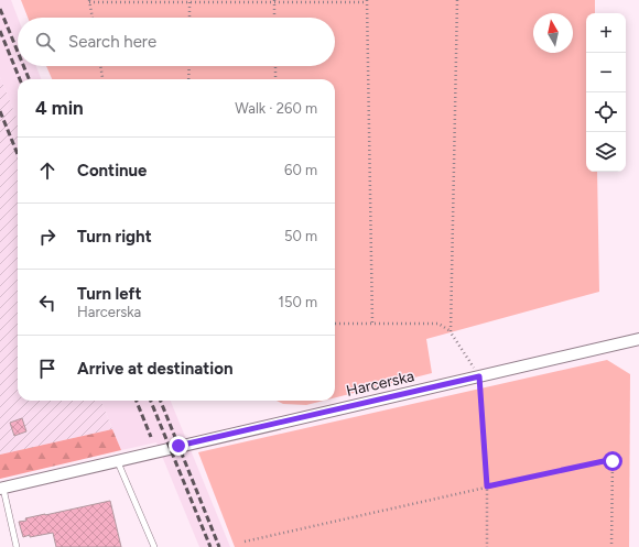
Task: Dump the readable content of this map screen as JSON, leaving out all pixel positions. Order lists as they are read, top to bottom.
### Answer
{
  "streets": {
    "street": ["Harcerska"]
  },
  "north": "top",
  "page": {
    "map_buttons": ["+", "−"],
    "search": "Search here",
    "heading": ["4 min", "Walk · 260 m"],
    "list": [
      ["Continue", "60 m"],
      ["Turn right", "50 m"],
      ["Turn left", "Harcerska", "150 m"],
      "Arrive at destination"
    ]
  }
}
